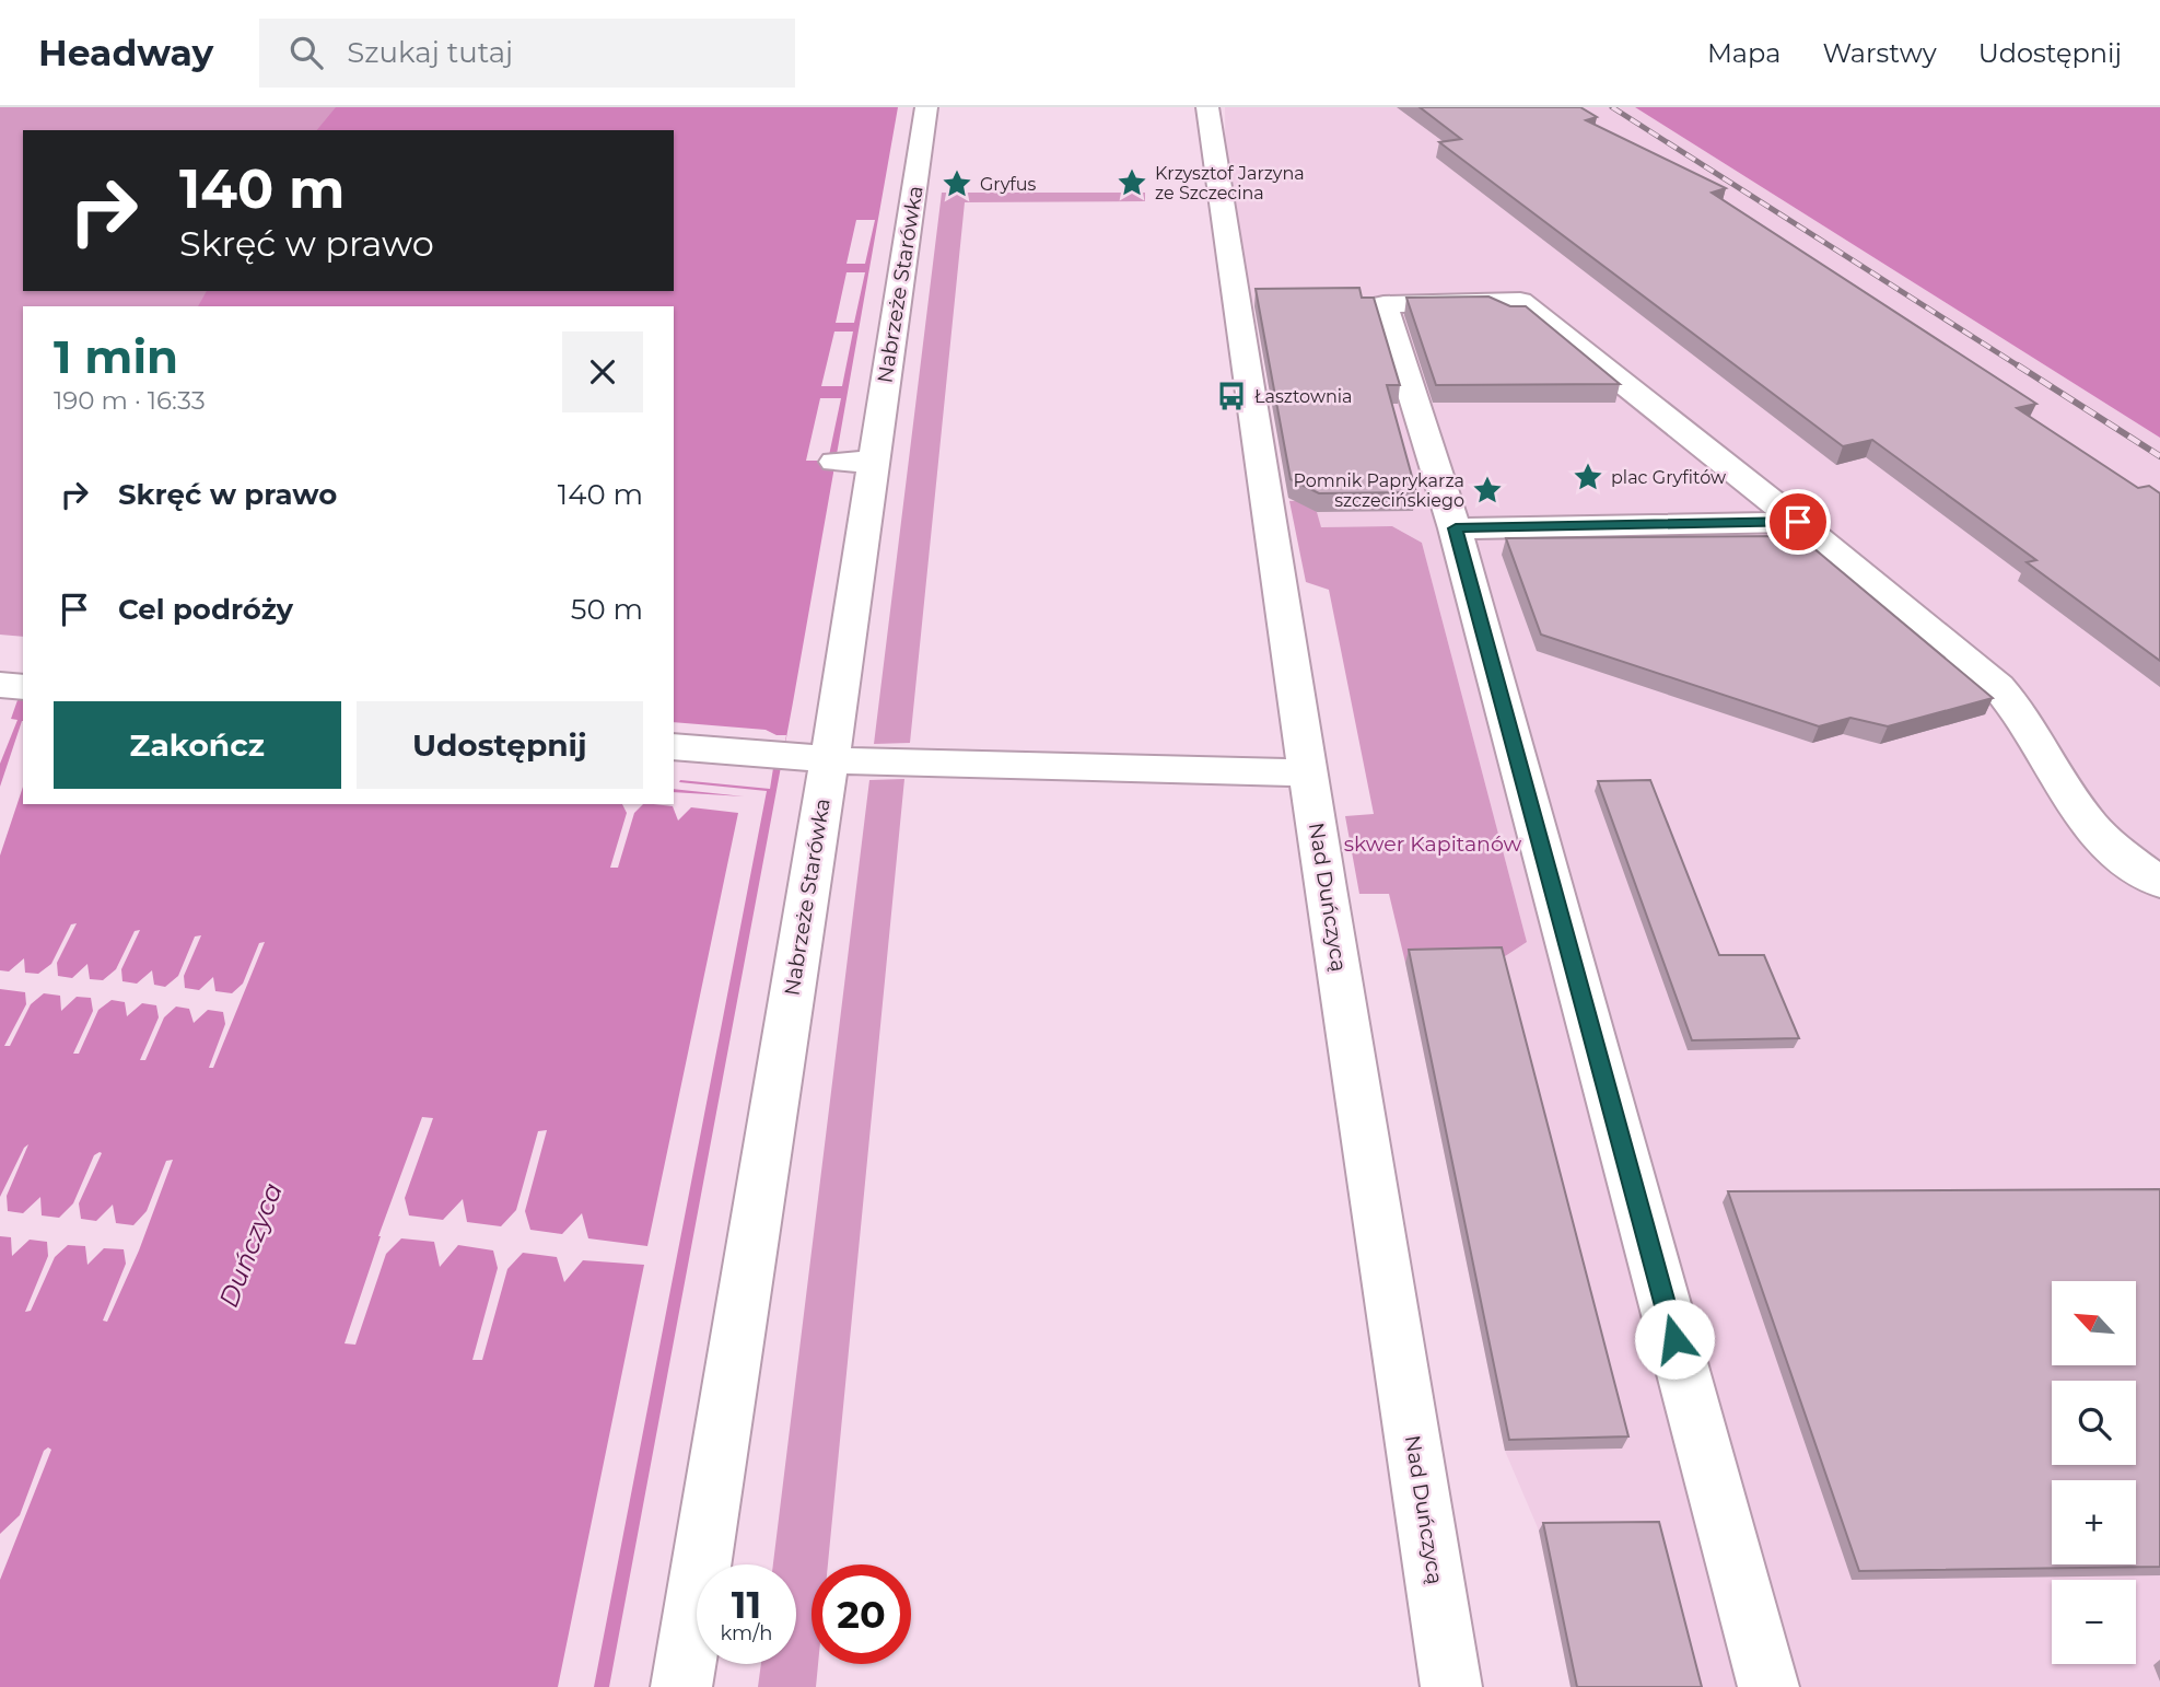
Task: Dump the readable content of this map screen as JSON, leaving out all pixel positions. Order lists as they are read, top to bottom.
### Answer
{
  "streets": {
    "street": ["Nabrzeże Starówka", "Nad Duńczycą"]
  },
  "water": ["Duńczyca"],
  "parks": ["skwer Kapitanów"],
  "places": {
    "place": [
      "Krzysztof Jarzyna ze Szczecina",
      "Gryfus",
      "plac Gryfitów",
      "Pomnik Paprykarza szczecińskiego"
    ],
    "bus stop": ["Łasztownia"]
  },
  "north": "top left",
  "page": {
    "header": "Headway",
    "search": "Szukaj tutaj",
    "nav": ["Mapa", "Warstwy", "Udostępnij"],
    "turn": ["140 m", "Skręć w prawo"],
    "heading": ["1 min", "190 m · 16:33"],
    "list": [
      {
        "name": "Skręć w prawo",
        "value": "140 m"
      },
      {
        "name": "Cel podróży",
        "value": "50 m"
      }
    ],
    "buttons": ["Zakończ", "Udostępnij"],
    "map_buttons": ["+", "−"],
    "speed": "11 km/h",
    "limit": "20"
  }
}
